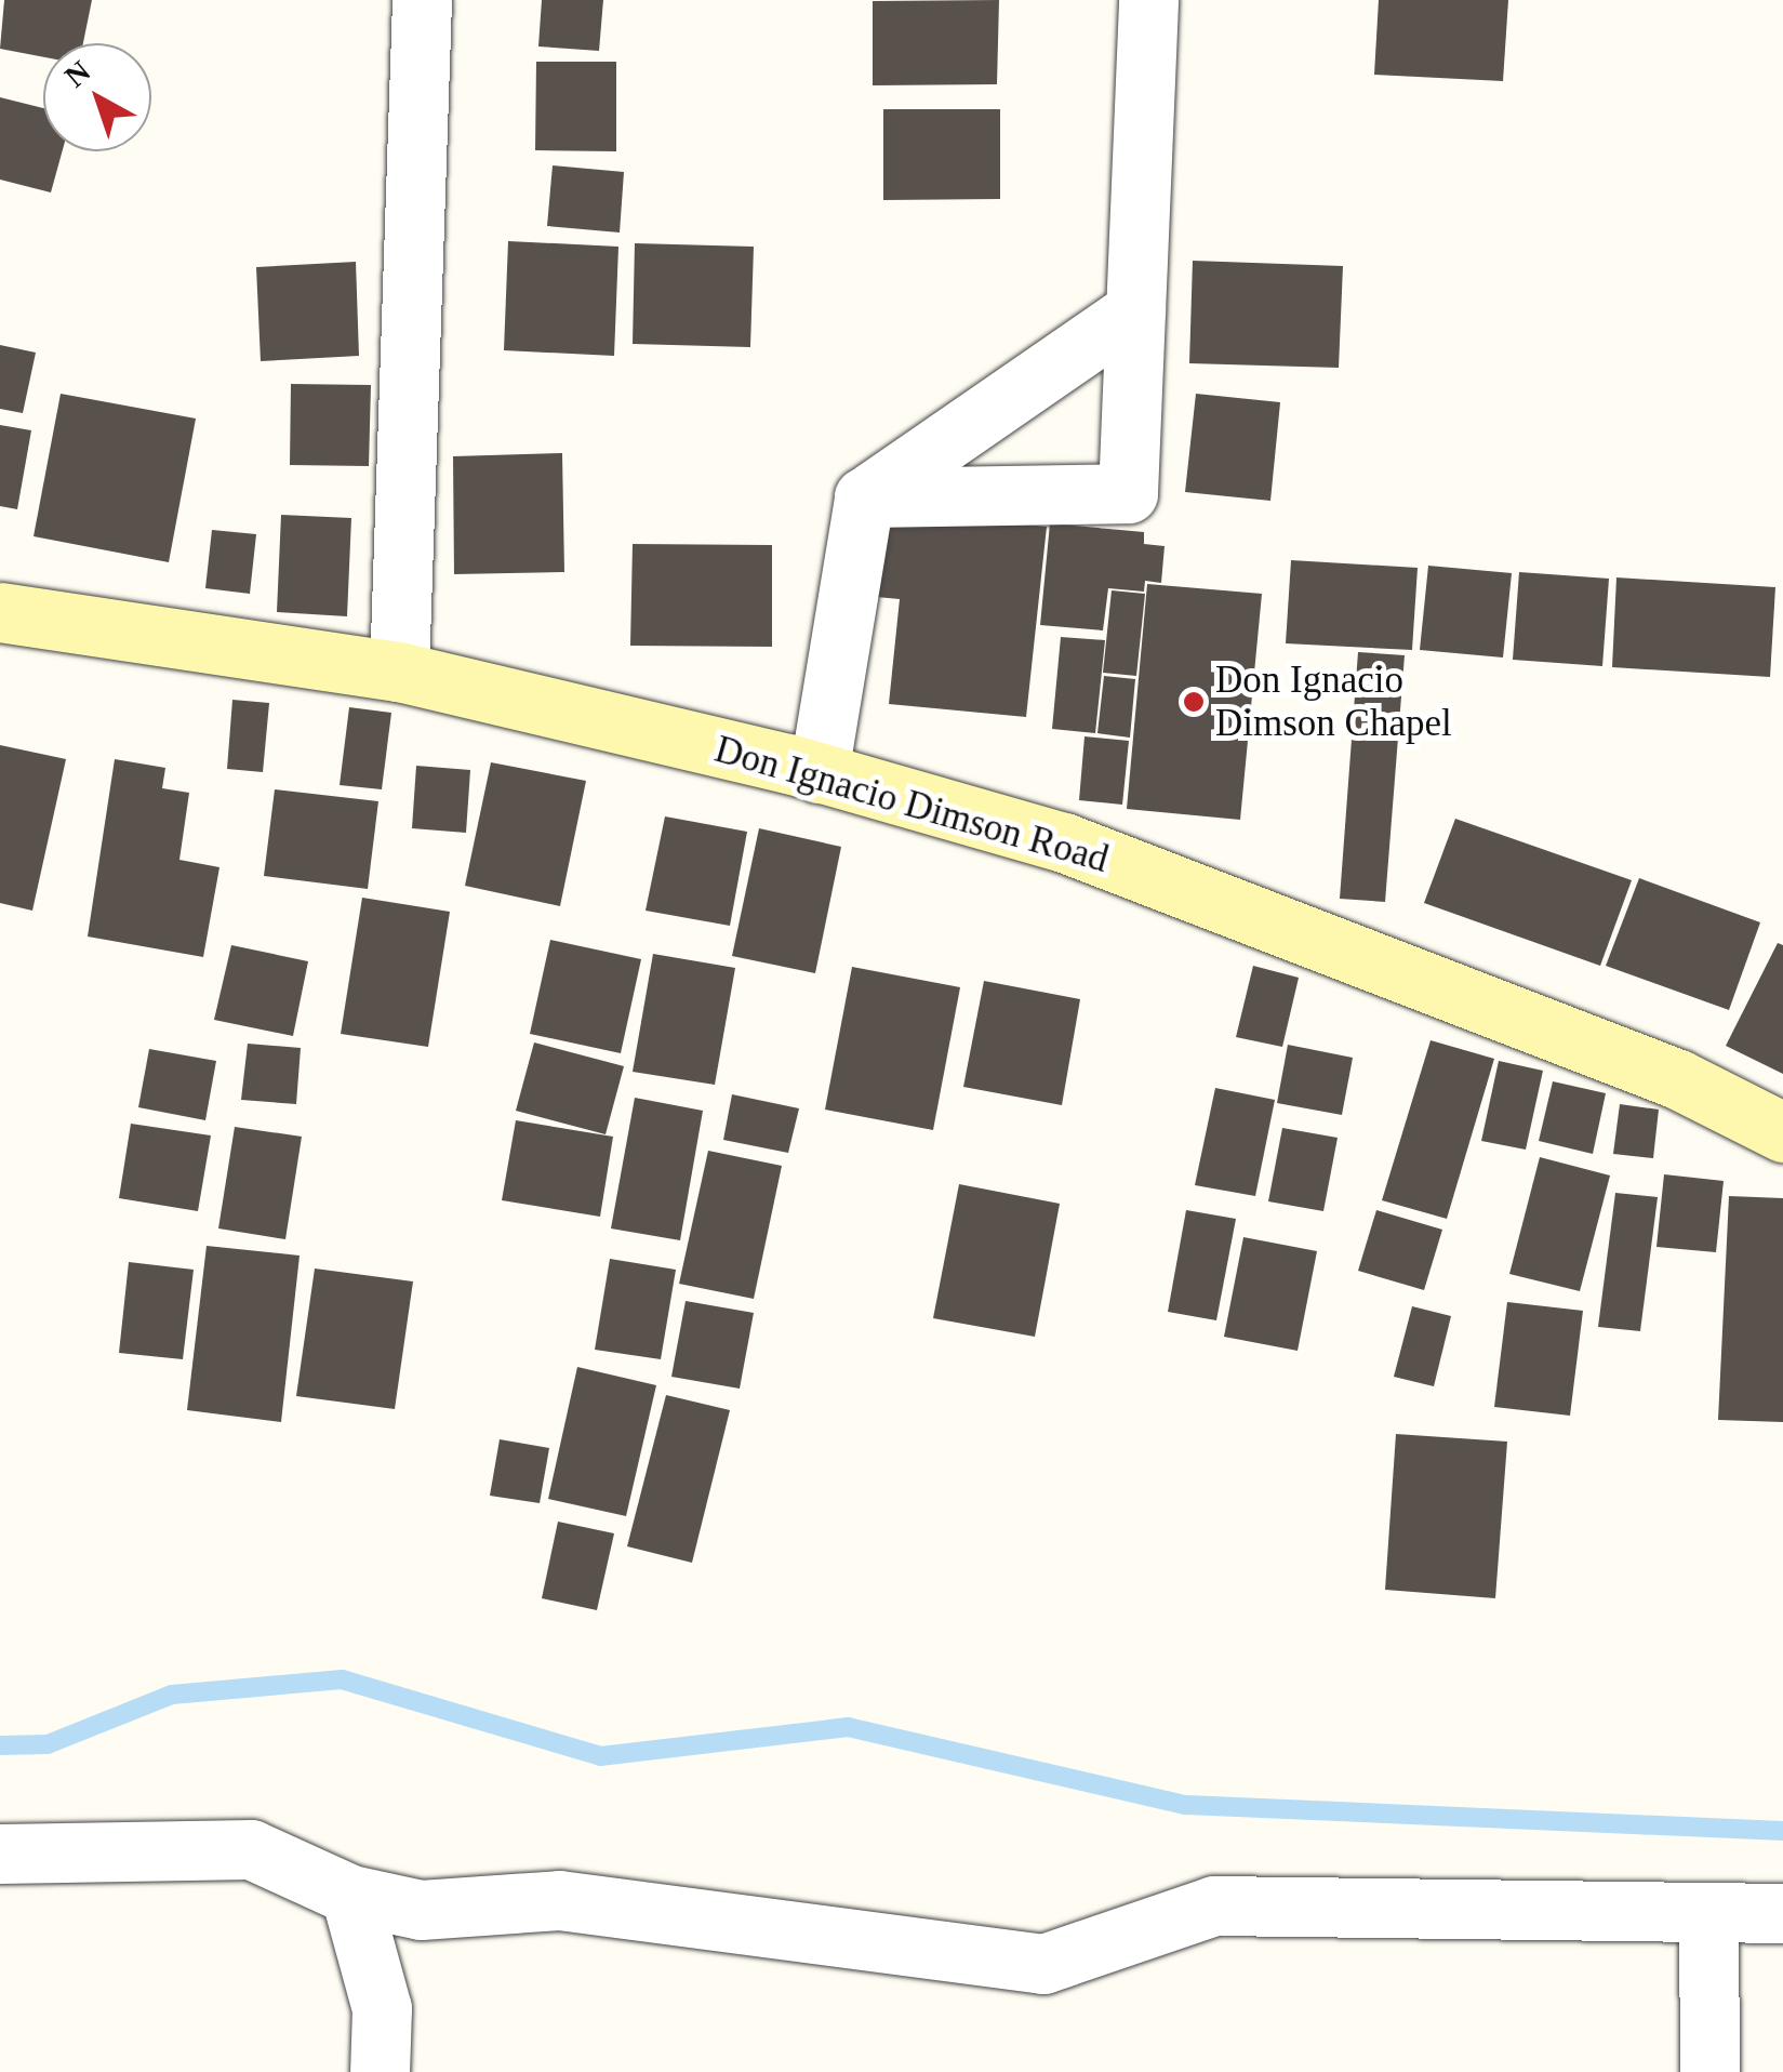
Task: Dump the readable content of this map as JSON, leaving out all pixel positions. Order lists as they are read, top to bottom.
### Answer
{
  "streets": {
    "street": ["Don Ignacio Dimson Road"]
  },
  "places": ["Don Ignacio Dimson Chapel"],
  "north": "top left"
}
